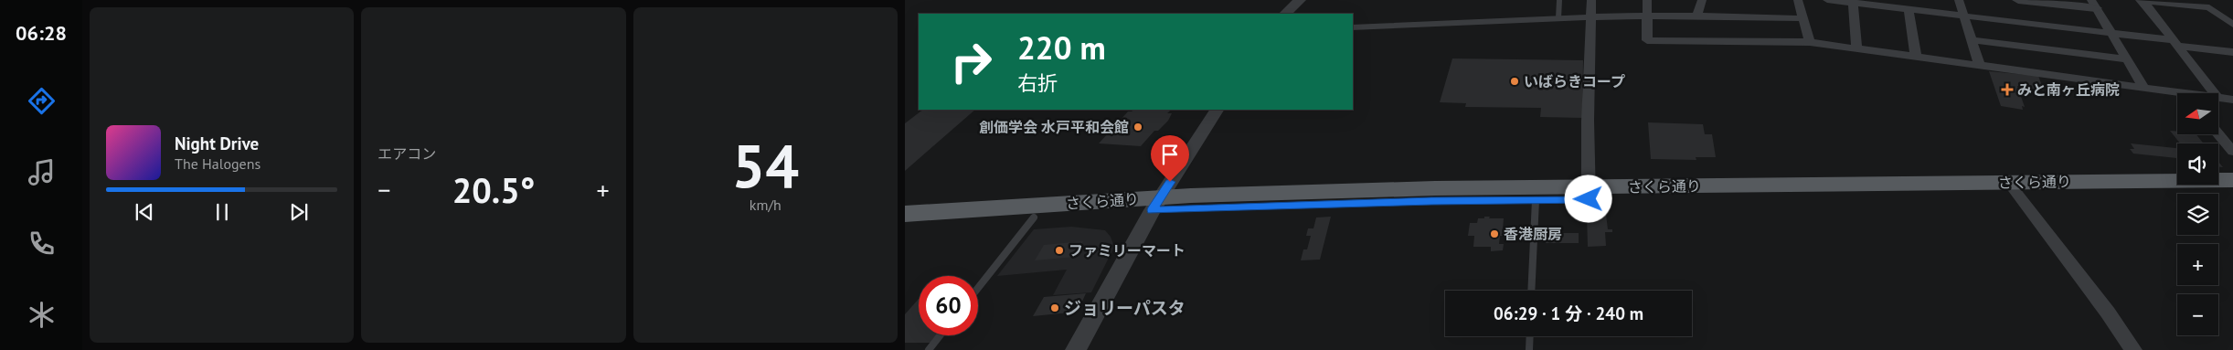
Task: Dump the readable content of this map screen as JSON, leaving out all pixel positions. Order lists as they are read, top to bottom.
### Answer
{
  "streets": {
    "main road": ["さくら通り"]
  },
  "places": {
    "other": [
      "いばらきコープ",
      "創価学会 水戸平和会館",
      "香港厨房",
      "ファミリーマート",
      "ジョリーパスタ"
    ],
    "health": ["みと南ヶ丘病院"]
  },
  "north": "left",
  "page": {
    "tabs": "06:28",
    "tile": [
      "エアコン",
      ["54", "km/h"]
    ],
    "turn": ["220 m", "右折"],
    "map_buttons": ["+", "−"],
    "song": ["Night Drive", "The Halogens"],
    "heat": ["−", "20.5°", "+"],
    "limit": "60",
    "trip": "06:29 · 1 分 · 240 m"
  }
}
